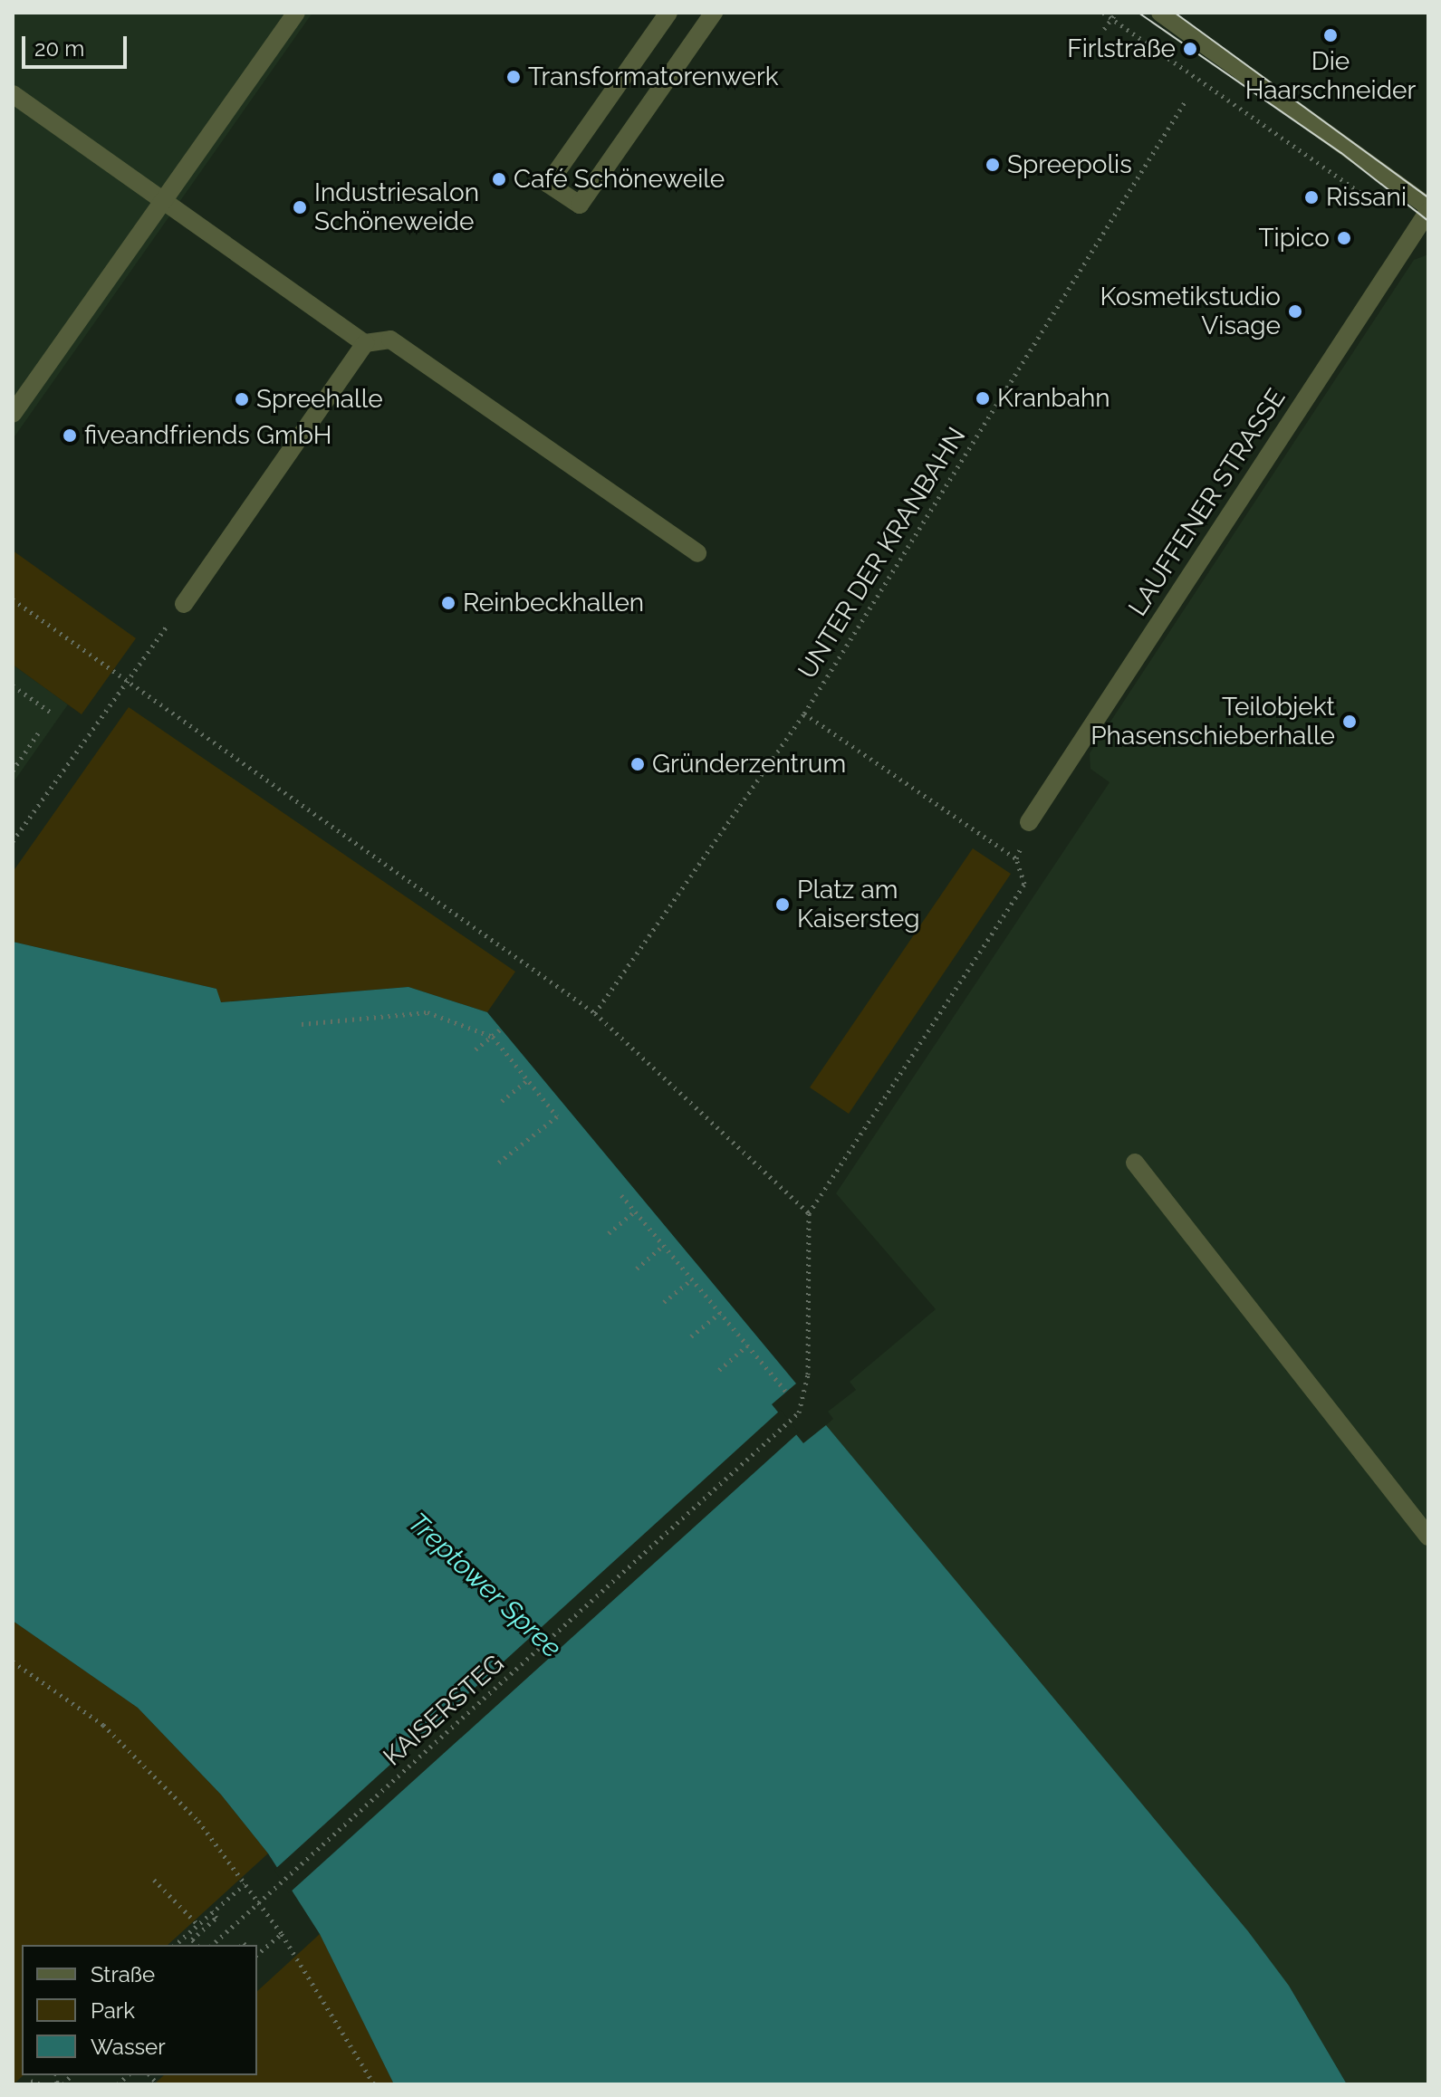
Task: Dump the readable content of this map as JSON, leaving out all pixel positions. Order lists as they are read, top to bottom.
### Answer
{
  "streets": {
    "street": ["LAUFFENER STRASSE"],
    "path": ["UNTER DER KRANBAHN", "KAISERSTEG"]
  },
  "water": ["Treptower Spree"],
  "places": [
    "Die Haarschneider",
    "Firlstraße",
    "Transformatorenwerk",
    "Spreepolis",
    "Café Schöneweile",
    "Rissani",
    "Industriesalon Schöneweide",
    "Tipico",
    "Kosmetikstudio Visage",
    "Kranbahn",
    "Spreehalle",
    "fiveandfriends GmbH",
    "Reinbeckhallen",
    "Teilobjekt Phasenschieberhalle",
    "Gründerzentrum",
    "Platz am Kaisersteg"
  ],
  "legend": ["Straße", "Park", "Wasser"],
  "scale_bar": "20 m"
}
